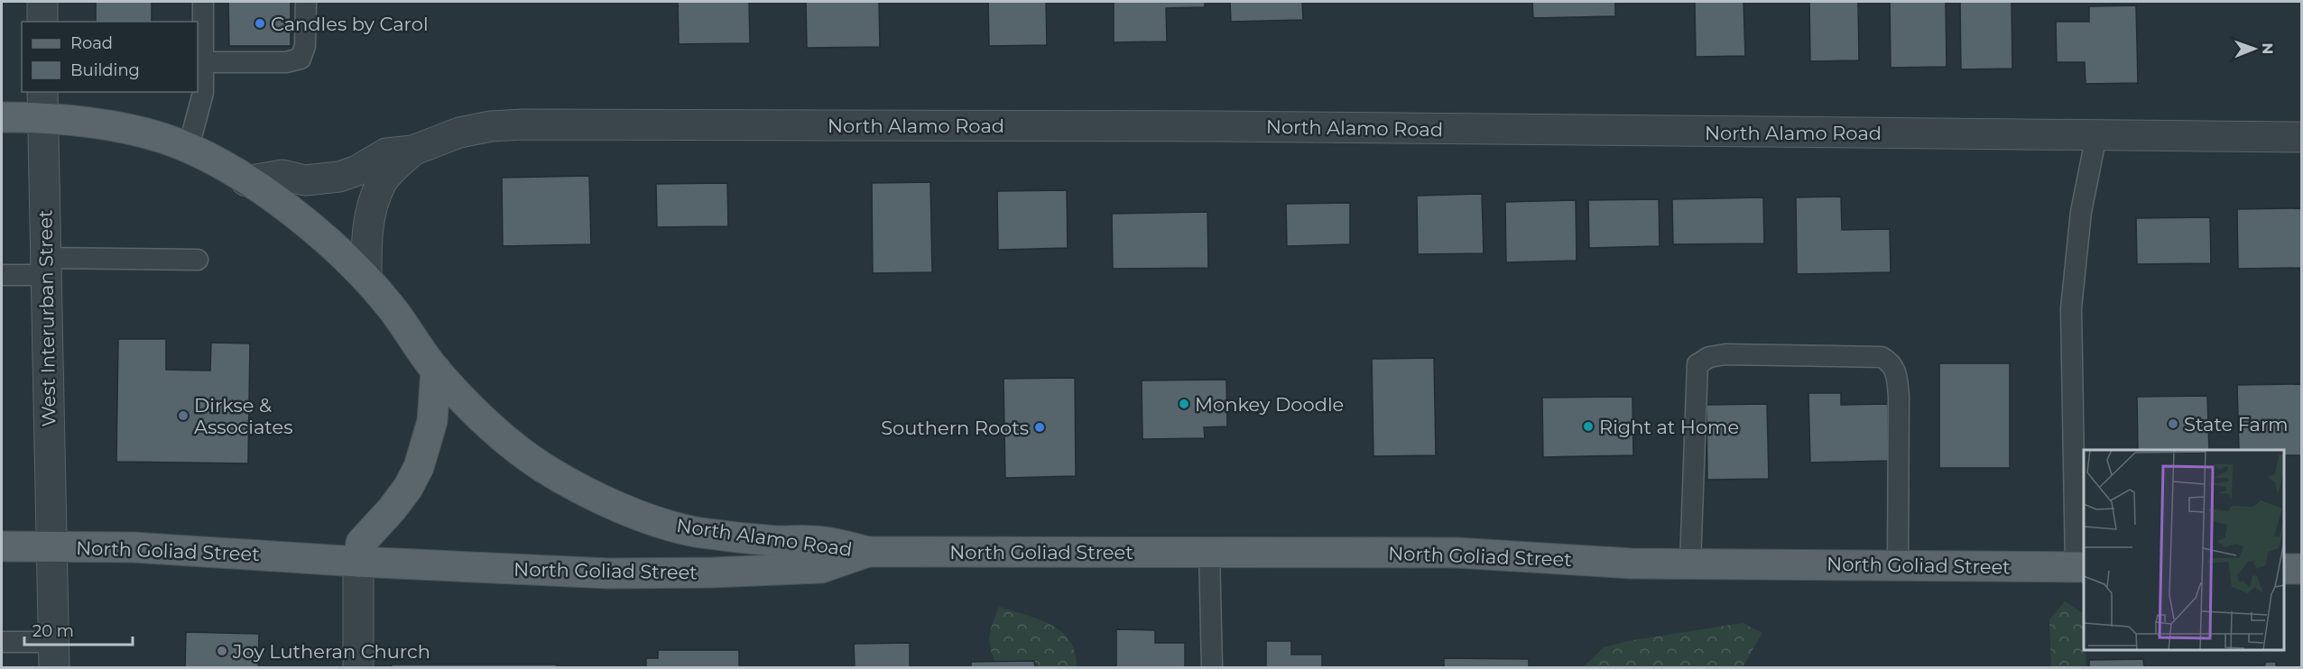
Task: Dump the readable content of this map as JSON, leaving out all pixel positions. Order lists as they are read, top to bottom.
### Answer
{
  "streets": {
    "main road": ["North Alamo Road", "North Goliad Street"],
    "street": ["West Interurban Street"]
  },
  "crossings": [
    ["North Alamo Road", "West Interurban Street"],
    ["North Alamo Road", "North Goliad Street"],
    ["West Interurban Street", "North Goliad Street"]
  ],
  "places": [
    "Candles by Carol",
    "Monkey Doodle",
    "Dirkse & Associates",
    "State Farm",
    "Right at Home",
    "Southern Roots",
    "Joy Lutheran Church"
  ],
  "legend": ["Road", "Building"],
  "scale_bar": "20 m",
  "north": "right"
}
